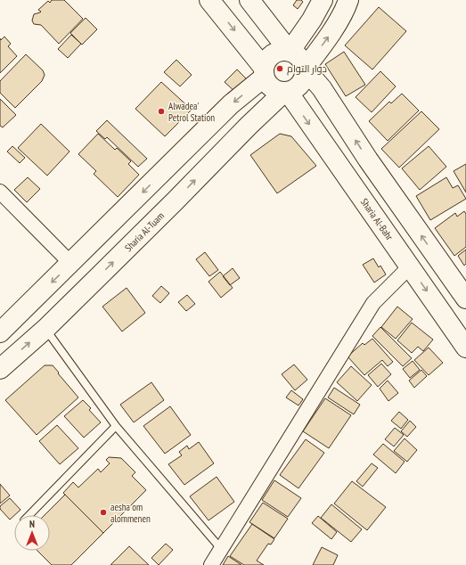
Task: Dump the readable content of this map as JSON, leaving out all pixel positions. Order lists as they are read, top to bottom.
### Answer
{
  "streets": {
    "main road": ["Sharia Al-Bahr", "Sharia Al-Tuam"]
  },
  "crossings": [
    ["Sharia Al-Bahr", "Sharia Al-Tuam"]
  ],
  "one_way": ["Sharia Al-Bahr"],
  "places": ["دوار التوام", "Alwadea' Petrol Station", "aesha om alommenen"],
  "north": "top"
}
